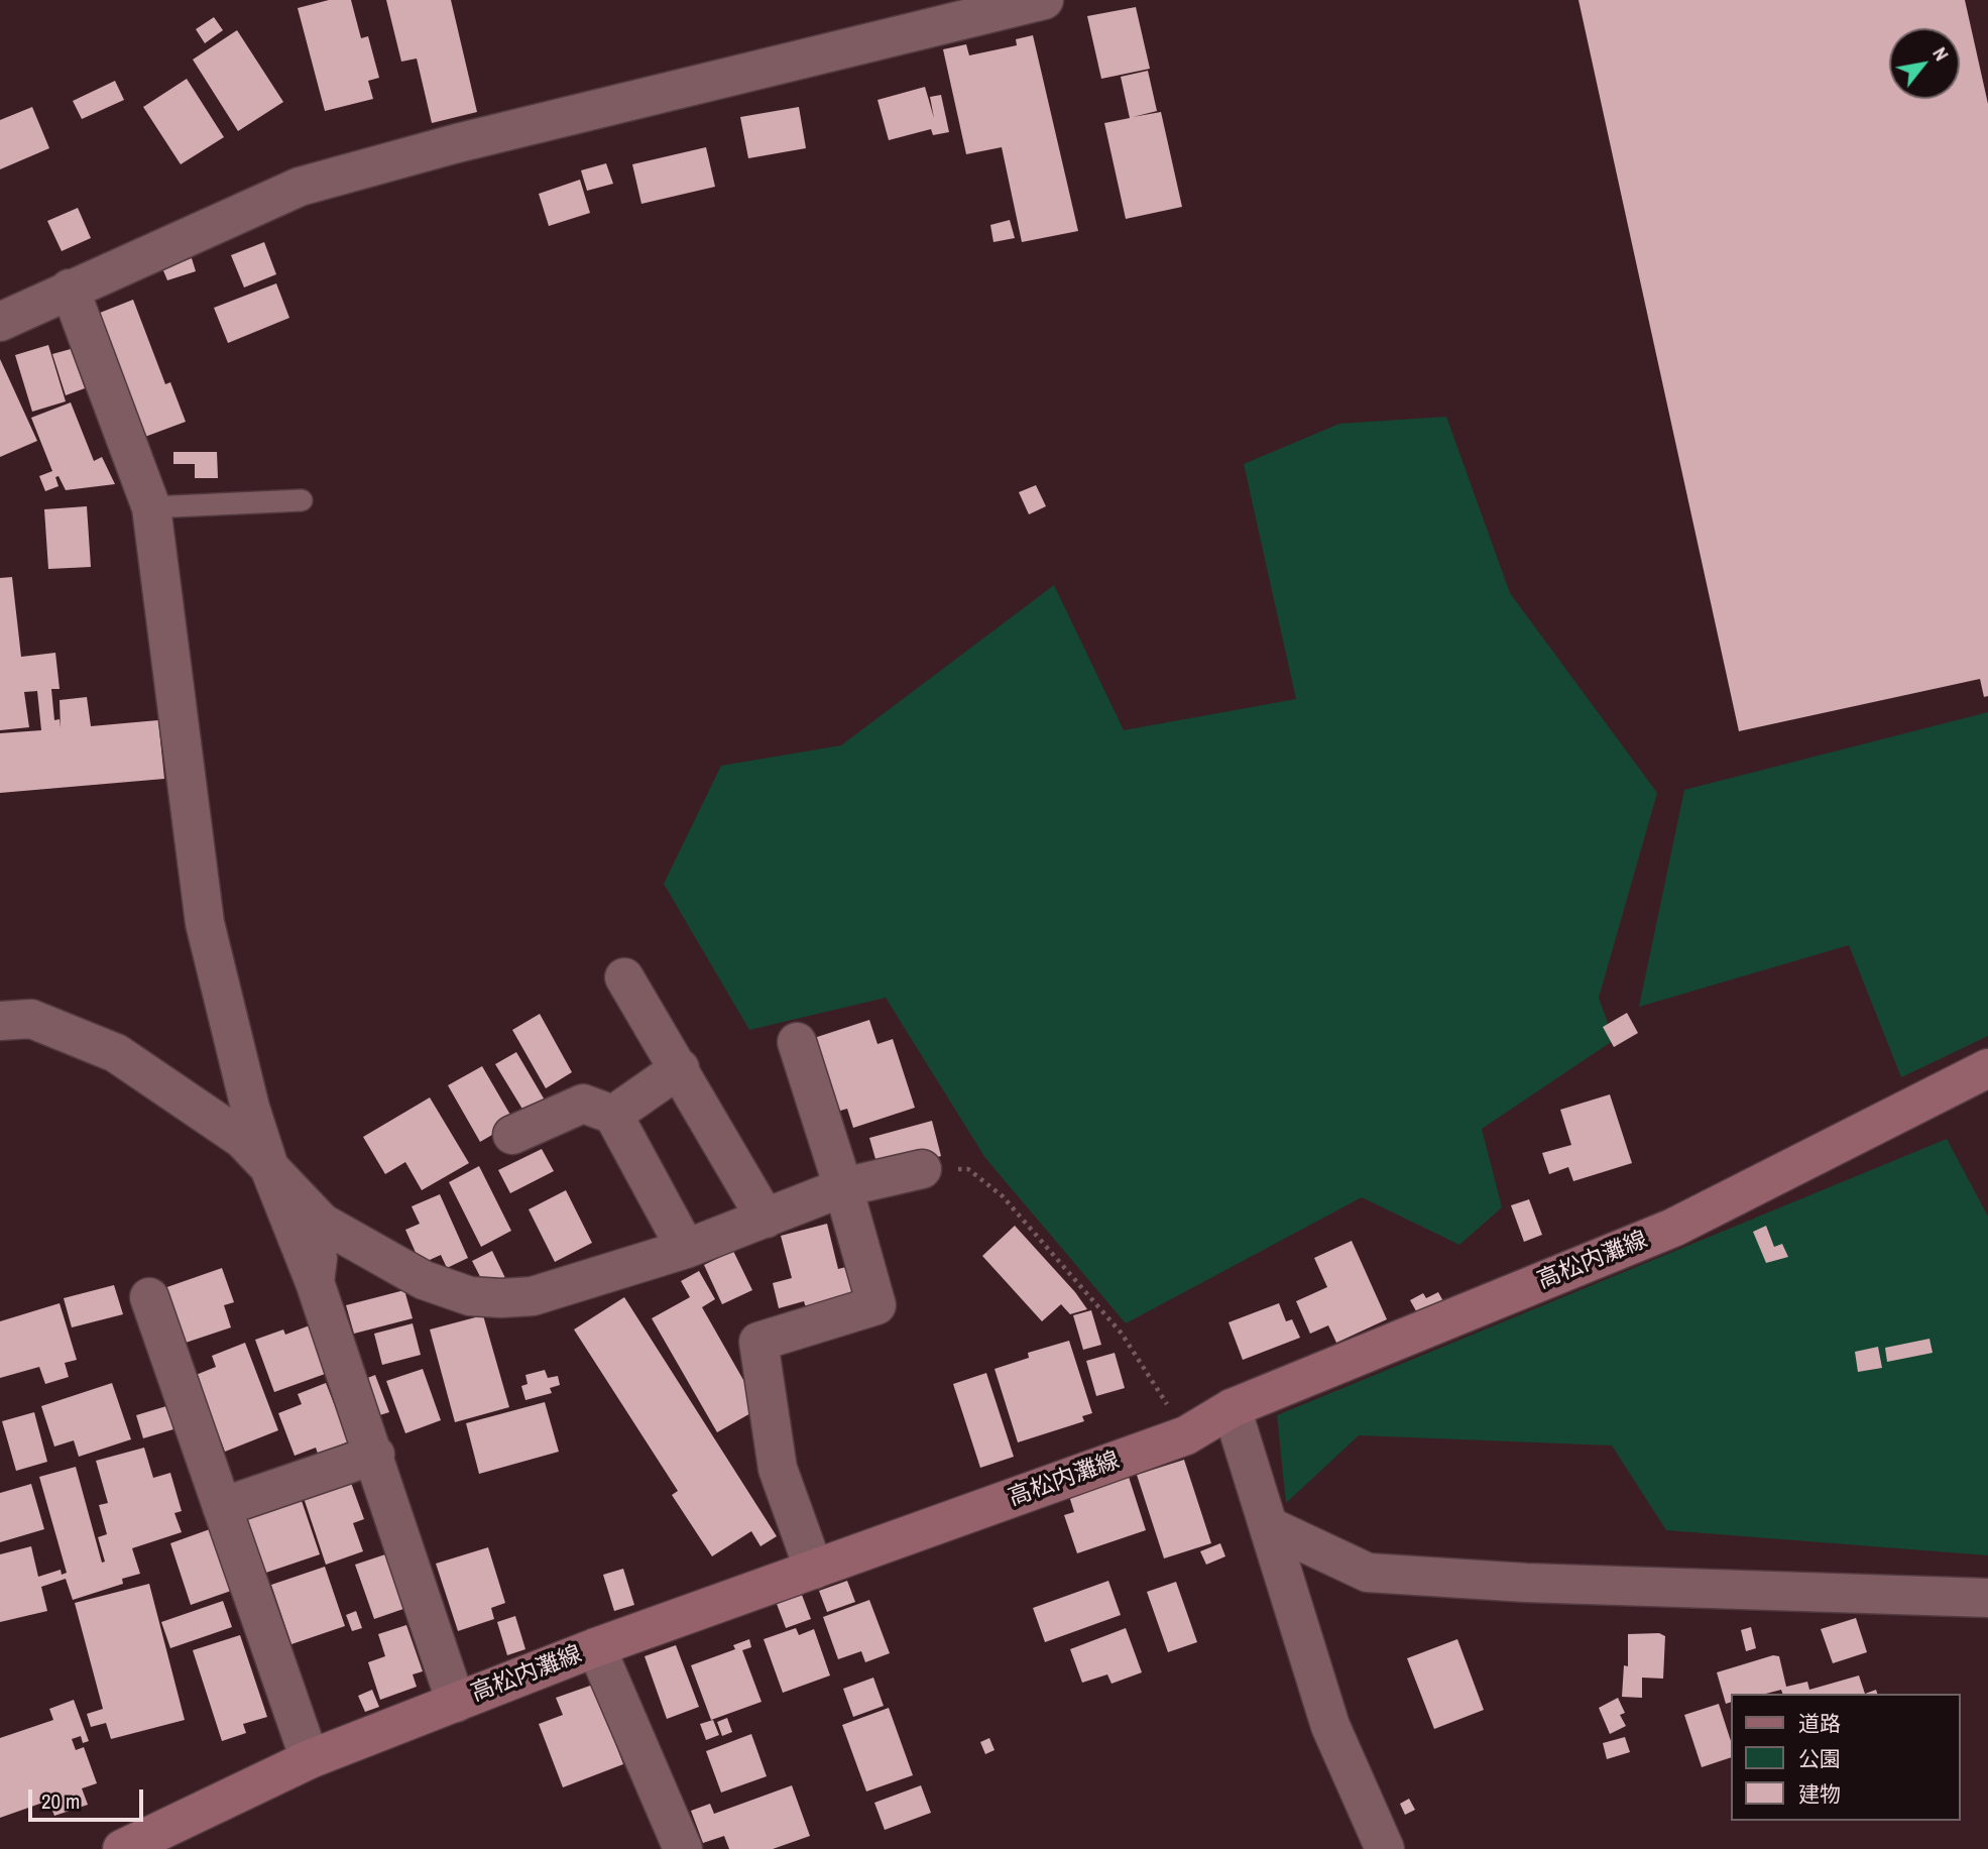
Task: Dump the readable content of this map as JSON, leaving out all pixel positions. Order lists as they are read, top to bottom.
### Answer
{
  "streets": {
    "main road": ["高松内灘線"]
  },
  "legend": ["道路", "公園", "建物"],
  "scale_bar": "20 m",
  "north": "top right"
}
